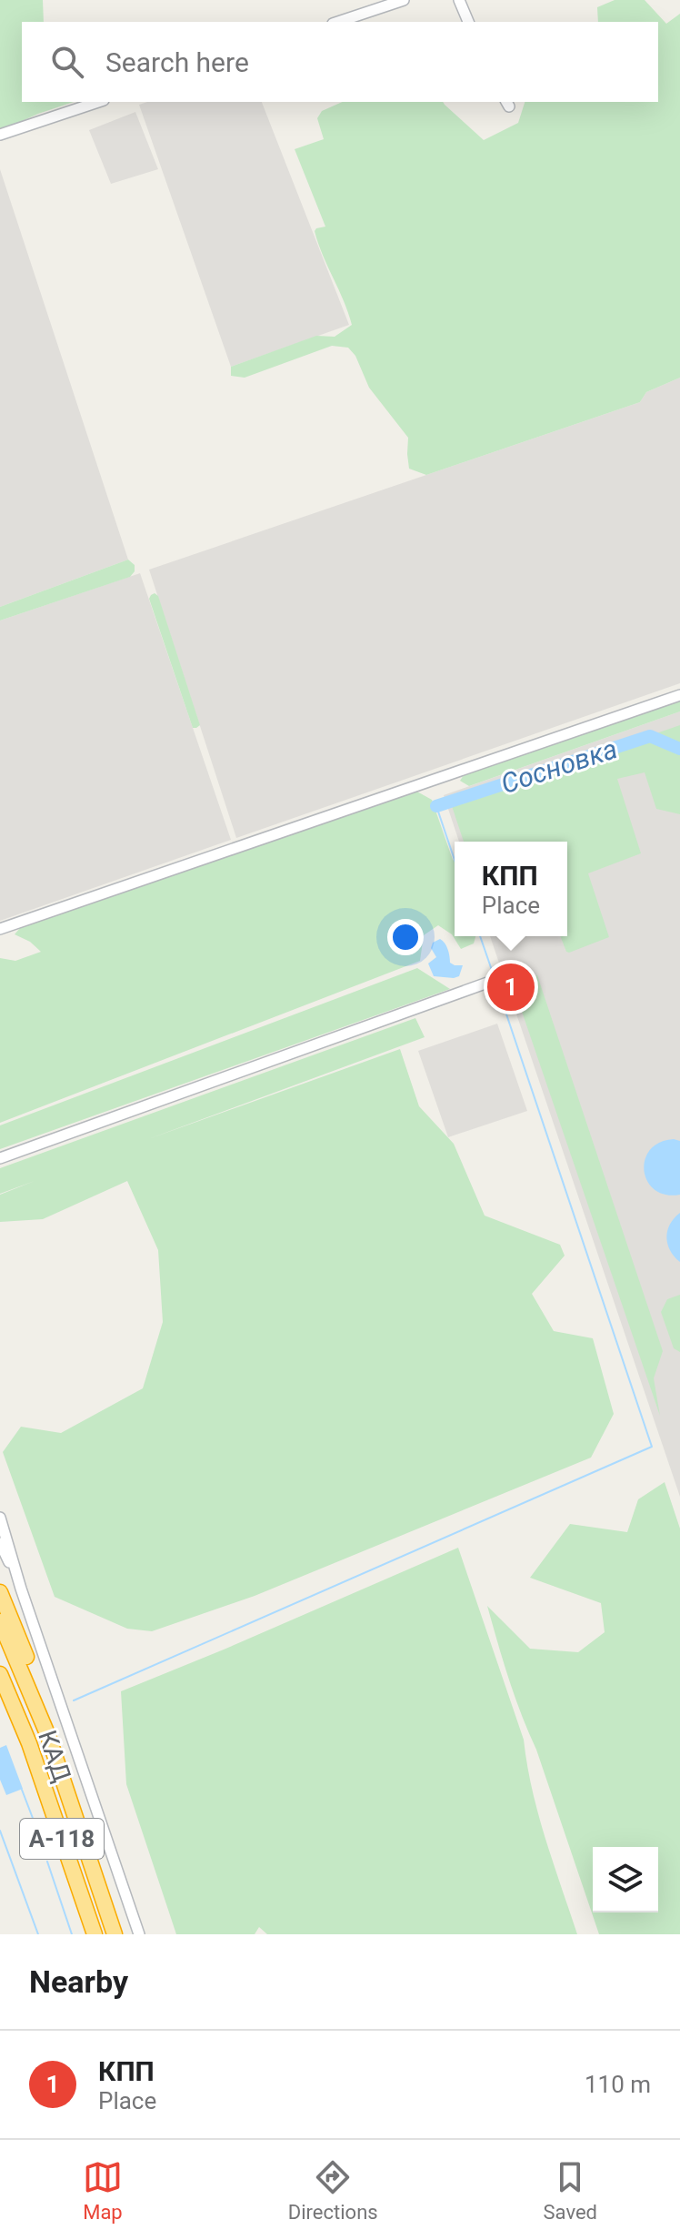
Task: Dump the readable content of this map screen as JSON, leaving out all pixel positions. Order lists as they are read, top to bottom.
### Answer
{
  "streets": {
    "highway": ["КАД", "А-118"]
  },
  "water": ["Сосновка"],
  "page": {
    "search": "Search here",
    "popup": ["КПП", "Place"],
    "pins": "1",
    "heading": "Nearby",
    "list": [
      {
        "mark": "1",
        "name": "КПП",
        "note": "Place",
        "value": "110 m"
      }
    ],
    "nav": ["Map", "Directions", "Saved"]
  }
}
